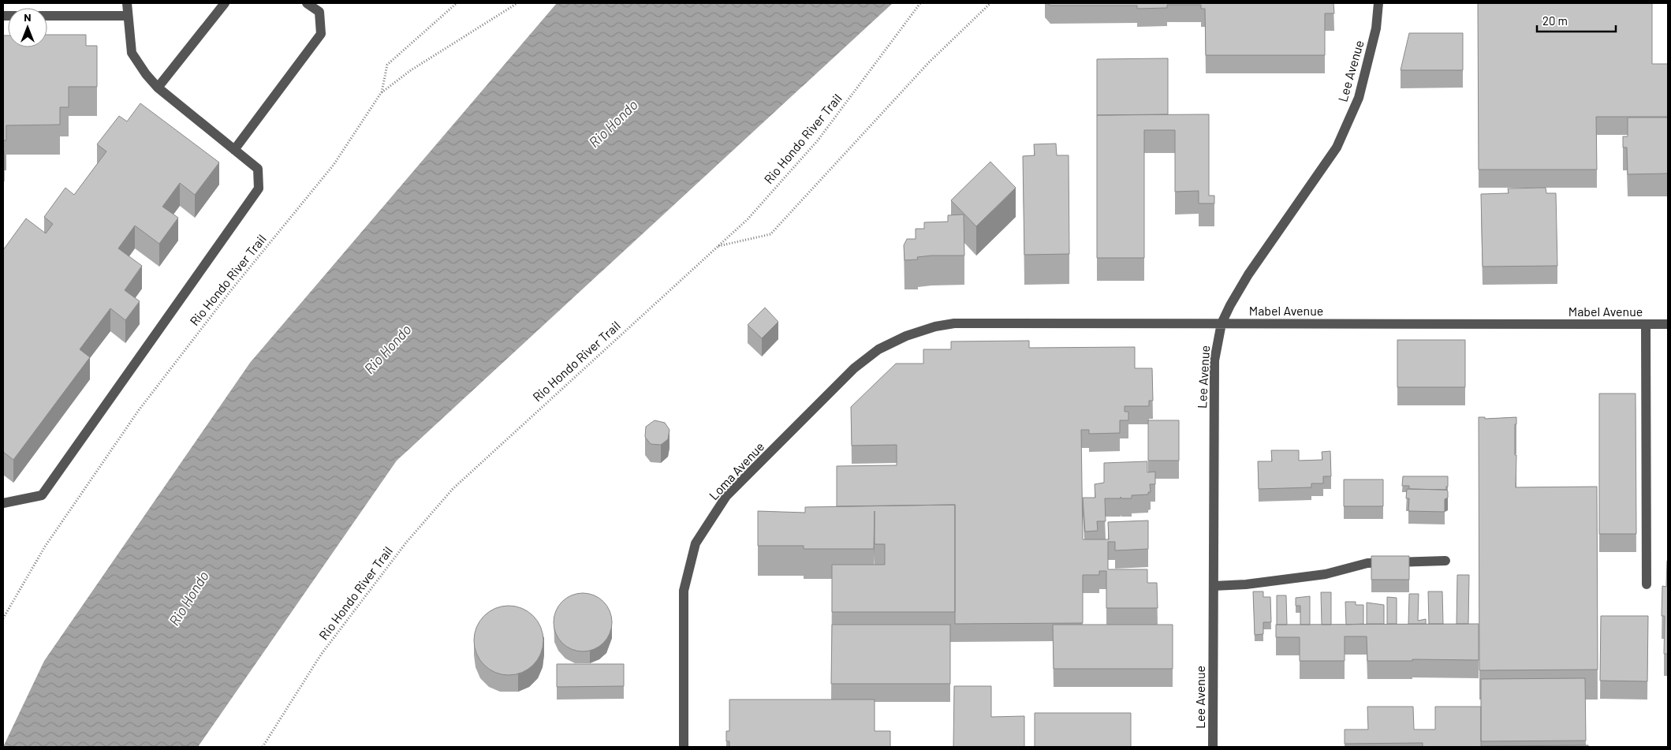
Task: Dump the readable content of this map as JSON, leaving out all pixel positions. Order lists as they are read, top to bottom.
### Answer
{
  "streets": {
    "street": ["Lee Avenue", "Mabel Avenue", "Loma Avenue"],
    "path": ["Rio Hondo River Trail"]
  },
  "crossings": [
    ["Lee Avenue", "Mabel Avenue"],
    ["Mabel Avenue", "Loma Avenue"]
  ],
  "water": ["Rio Hondo"],
  "scale_bar": "20 m",
  "north": "top"
}
